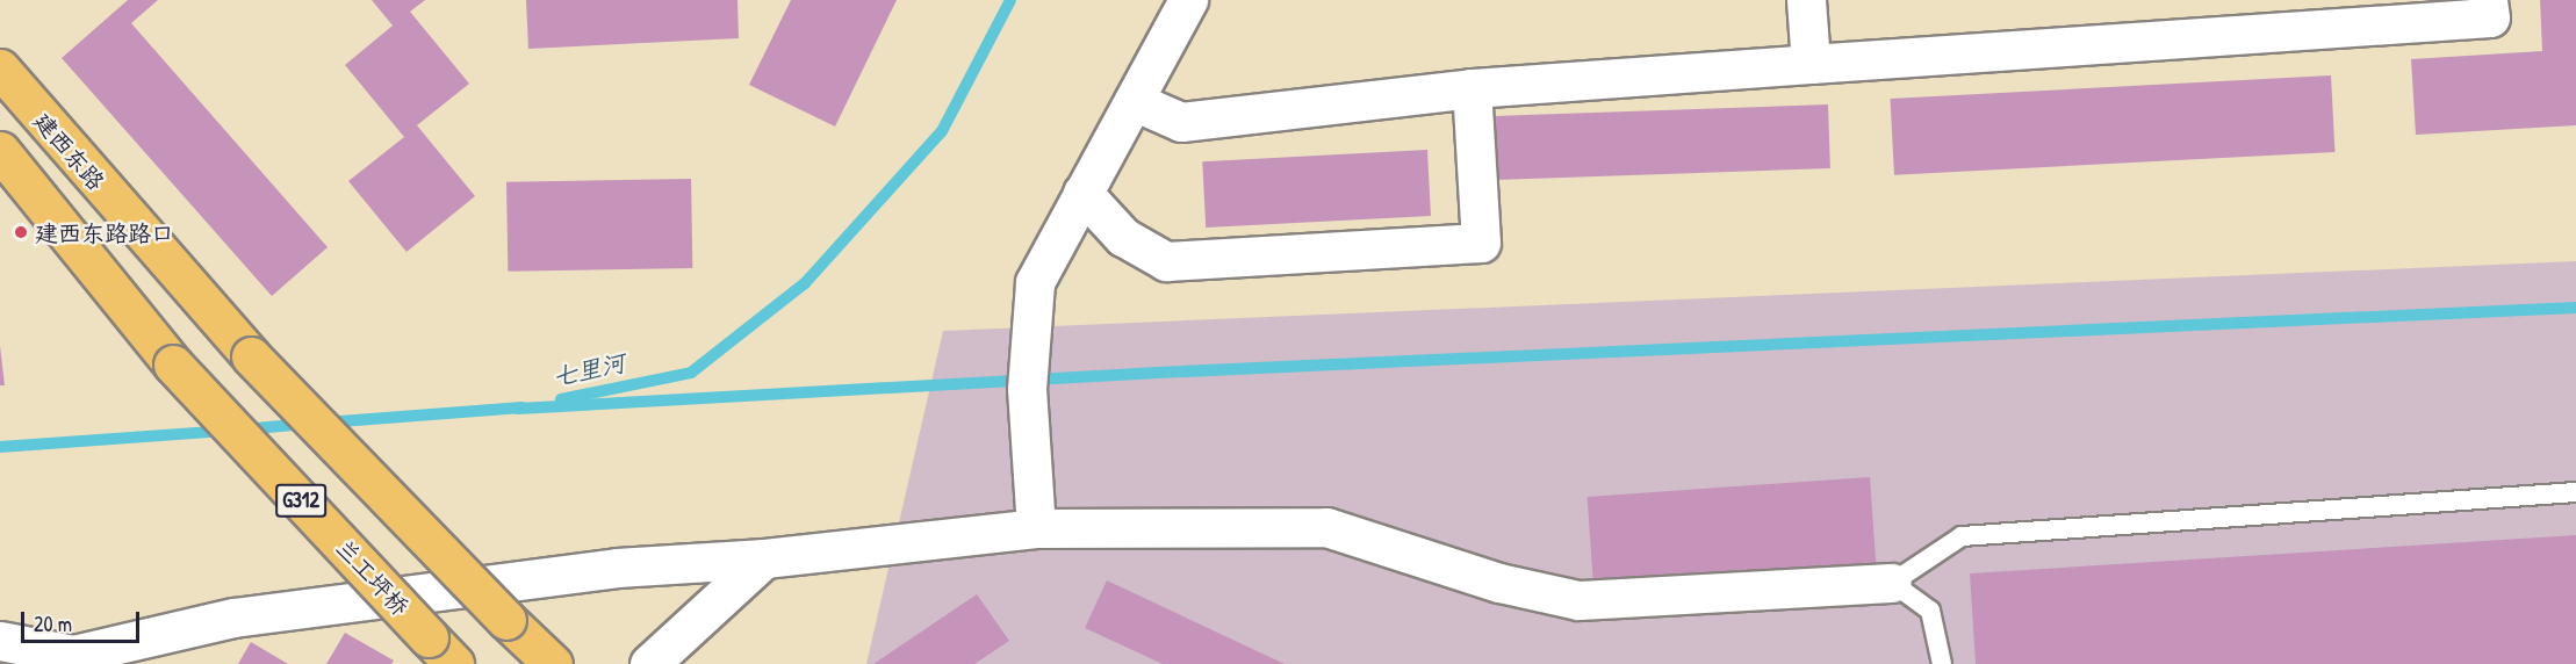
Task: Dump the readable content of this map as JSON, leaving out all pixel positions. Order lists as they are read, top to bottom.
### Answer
{
  "streets": {
    "highway": ["建西东路", "G312", "兰工坪桥"]
  },
  "water": ["七里河"],
  "places": ["建西东路路口"],
  "scale_bar": "20 m"
}
